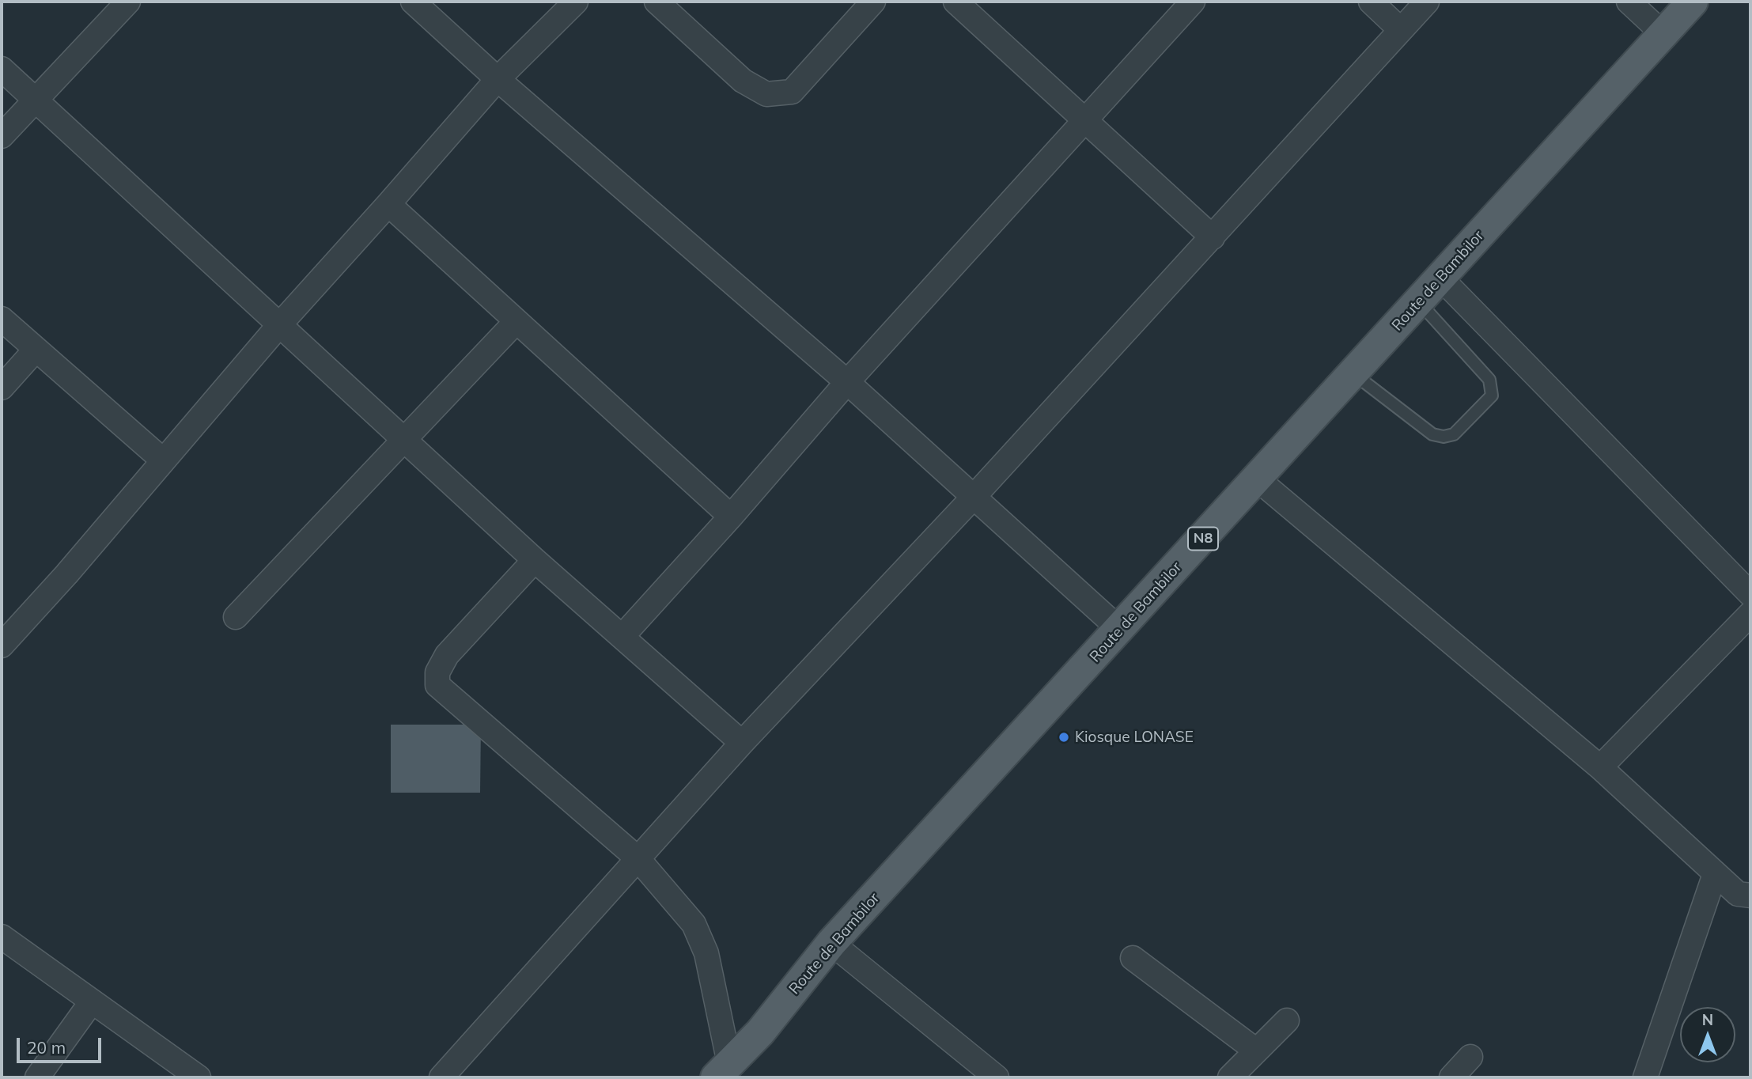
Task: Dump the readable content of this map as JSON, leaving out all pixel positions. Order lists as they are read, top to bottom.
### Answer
{
  "streets": {
    "main road": ["Route de Bambilor", "N8"]
  },
  "places": ["Kiosque LONASE"],
  "scale_bar": "20 m",
  "north": "top"
}
